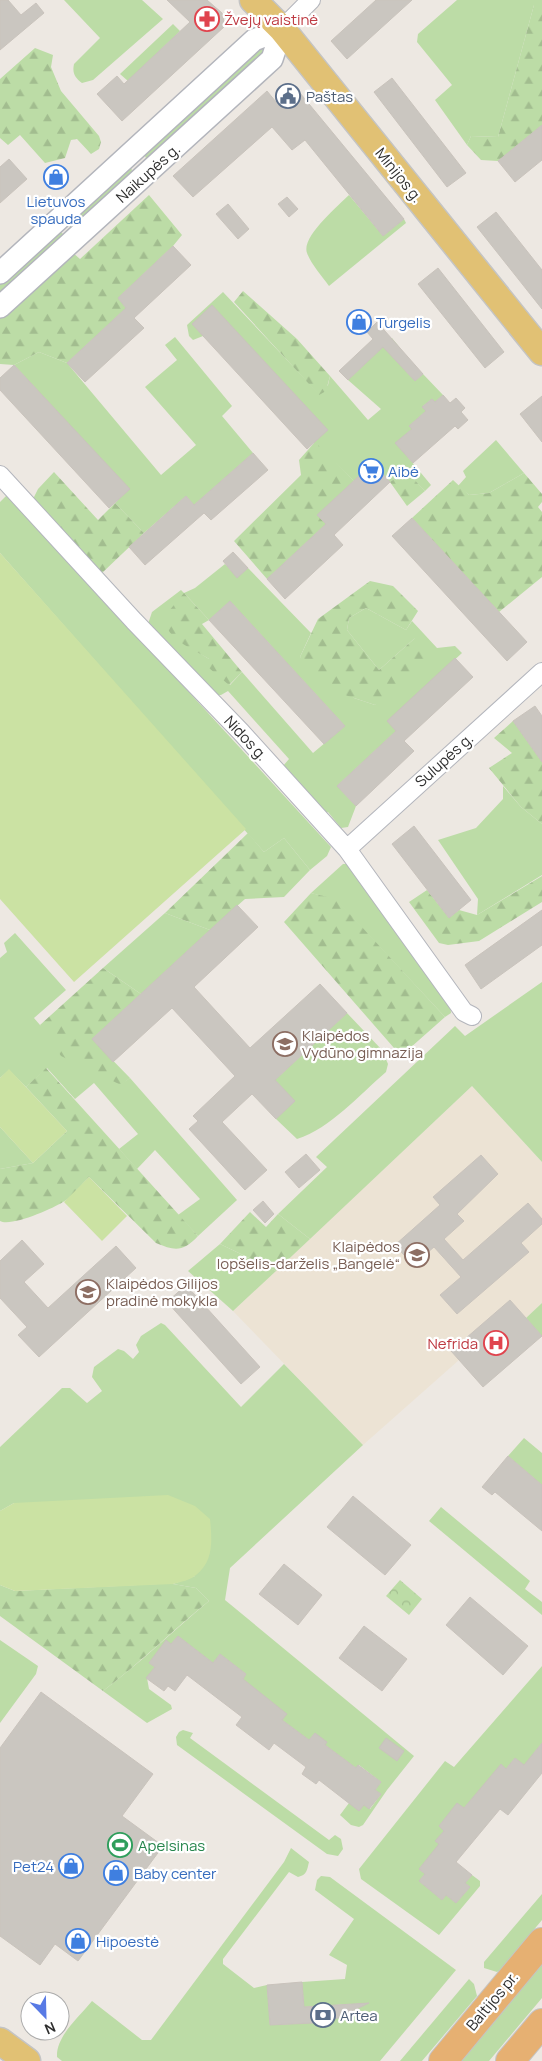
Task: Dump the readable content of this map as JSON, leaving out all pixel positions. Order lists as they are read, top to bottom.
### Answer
{
  "streets": {
    "highway": ["Baltijos pr."],
    "main road": ["Minijos g."],
    "street": ["Naikupės g.", "Nidos g.", "Sulupės g."]
  },
  "crossings": [
    ["Naikupės g.", "Minijos g."],
    ["Nidos g.", "Sulupės g."]
  ],
  "places": {
    "pharmacy": ["Žvejų vaistinė"],
    "public building": ["Paštas"],
    "shop": [
      "Lietuvos spauda",
      "Turgelis",
      "Pet24",
      "Baby center",
      "Hipoestė"
    ],
    "supermarket": ["Aibė"],
    "school or university": ["Klaipėdos Vydūno gimnazija", "Klaipėdos lopšelis-darželis „Bangelė“", "Klaipėdos Gilijos pradinė mokykla"],
    "hospital": ["Nefrida"],
    "sports": ["Apelsinas"],
    "bank": ["Artea"]
  },
  "north": "bottom right"
}
